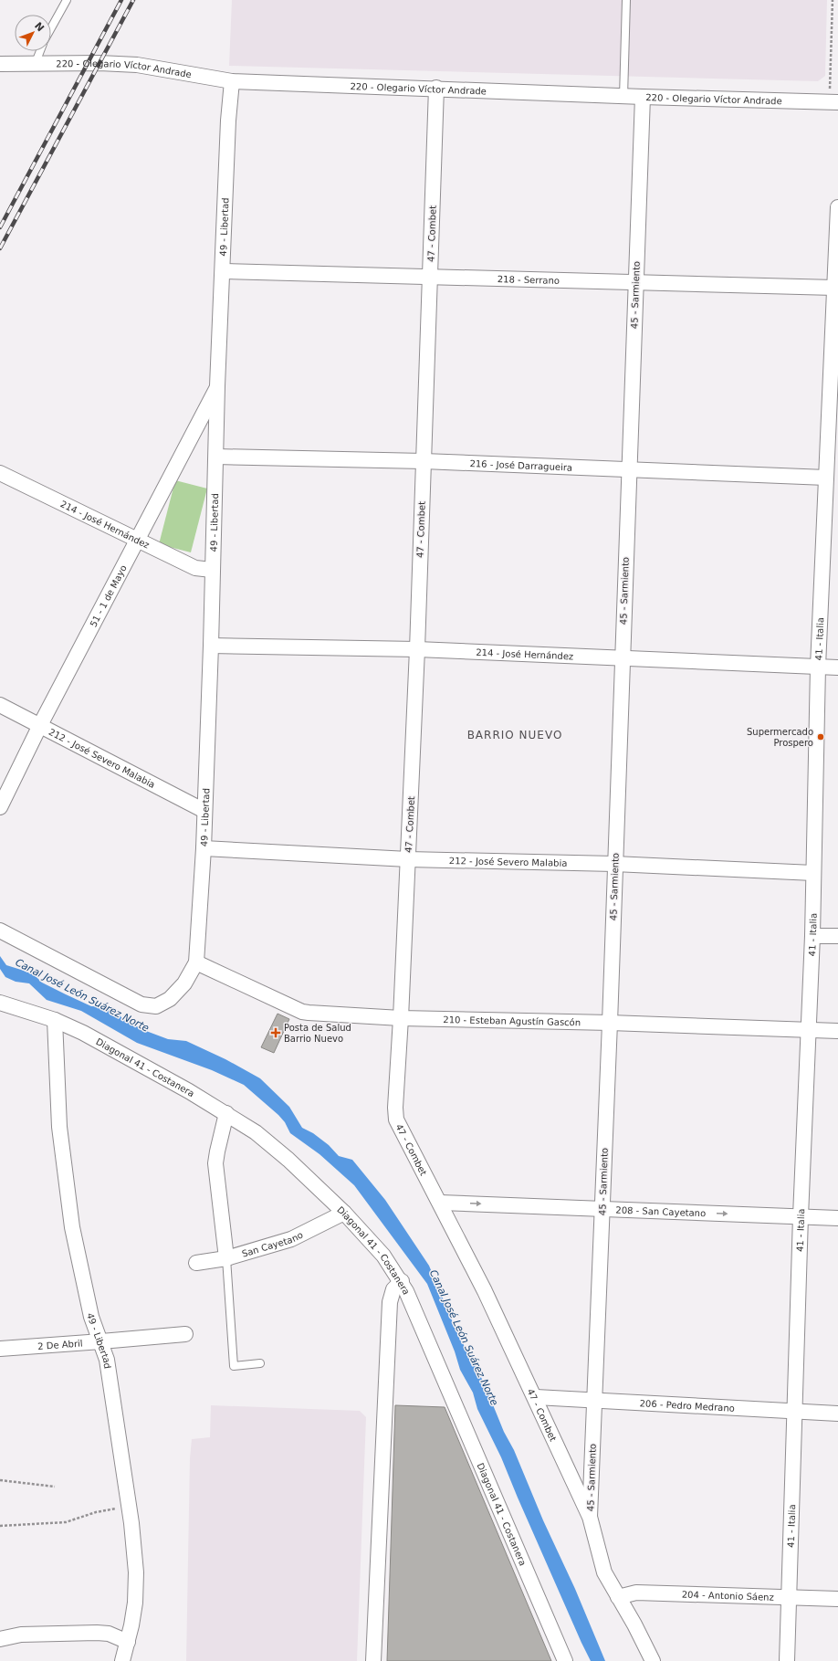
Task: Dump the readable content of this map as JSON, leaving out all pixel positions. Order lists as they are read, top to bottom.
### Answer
{
  "streets": {
    "street": [
      "220 - Olegario Víctor Andrade",
      "49 - Libertad",
      "47 - Combet",
      "218 - Serrano",
      "45 - Sarmiento",
      "216 - José Darragueira",
      "214 - José Hernández",
      "51 - 1 de Mayo",
      "41 - Italia",
      "212 - José Severo Malabia",
      "210 - Esteban Agustín Gascón",
      "Diagonal 41 - Costanera",
      "208 - San Cayetano",
      "San Cayetano",
      "2 De Abril",
      "206 - Pedro Medrano",
      "204 - Antonio Sáenz"
    ]
  },
  "crossings": [
    ["220 - Olegario Víctor Andrade", "49 - Libertad"],
    ["220 - Olegario Víctor Andrade", "47 - Combet"],
    ["220 - Olegario Víctor Andrade", "45 - Sarmiento"],
    ["49 - Libertad", "218 - Serrano"],
    ["49 - Libertad", "216 - José Darragueira"],
    ["49 - Libertad", "214 - José Hernández"],
    ["49 - Libertad", "51 - 1 de Mayo"],
    ["49 - Libertad", "212 - José Severo Malabia"],
    ["49 - Libertad", "210 - Esteban Agustín Gascón"],
    ["49 - Libertad", "Diagonal 41 - Costanera"],
    ["49 - Libertad", "2 De Abril"],
    ["47 - Combet", "218 - Serrano"],
    ["47 - Combet", "45 - Sarmiento"],
    ["47 - Combet", "216 - José Darragueira"],
    ["47 - Combet", "214 - José Hernández"],
    ["47 - Combet", "212 - José Severo Malabia"],
    ["47 - Combet", "210 - Esteban Agustín Gascón"],
    ["47 - Combet", "208 - San Cayetano"],
    ["47 - Combet", "206 - Pedro Medrano"],
    ["218 - Serrano", "45 - Sarmiento"],
    ["218 - Serrano", "41 - Italia"],
    ["45 - Sarmiento", "216 - José Darragueira"],
    ["45 - Sarmiento", "214 - José Hernández"],
    ["45 - Sarmiento", "212 - José Severo Malabia"],
    ["45 - Sarmiento", "210 - Esteban Agustín Gascón"],
    ["45 - Sarmiento", "208 - San Cayetano"],
    ["45 - Sarmiento", "206 - Pedro Medrano"],
    ["45 - Sarmiento", "204 - Antonio Sáenz"],
    ["216 - José Darragueira", "41 - Italia"],
    ["214 - José Hernández", "51 - 1 de Mayo"],
    ["214 - José Hernández", "41 - Italia"],
    ["51 - 1 de Mayo", "212 - José Severo Malabia"],
    ["41 - Italia", "212 - José Severo Malabia"],
    ["41 - Italia", "210 - Esteban Agustín Gascón"],
    ["41 - Italia", "208 - San Cayetano"],
    ["41 - Italia", "206 - Pedro Medrano"],
    ["41 - Italia", "204 - Antonio Sáenz"],
    ["Diagonal 41 - Costanera", "San Cayetano"]
  ],
  "one_way": ["208 - San Cayetano"],
  "districts": ["BARRIO NUEVO"],
  "water": ["Canal José León Suárez Norte"],
  "places": {
    "other": ["Supermercado Prospero"],
    "health": ["Posta de Salud Barrio Nuevo"]
  },
  "north": "top right"
}
